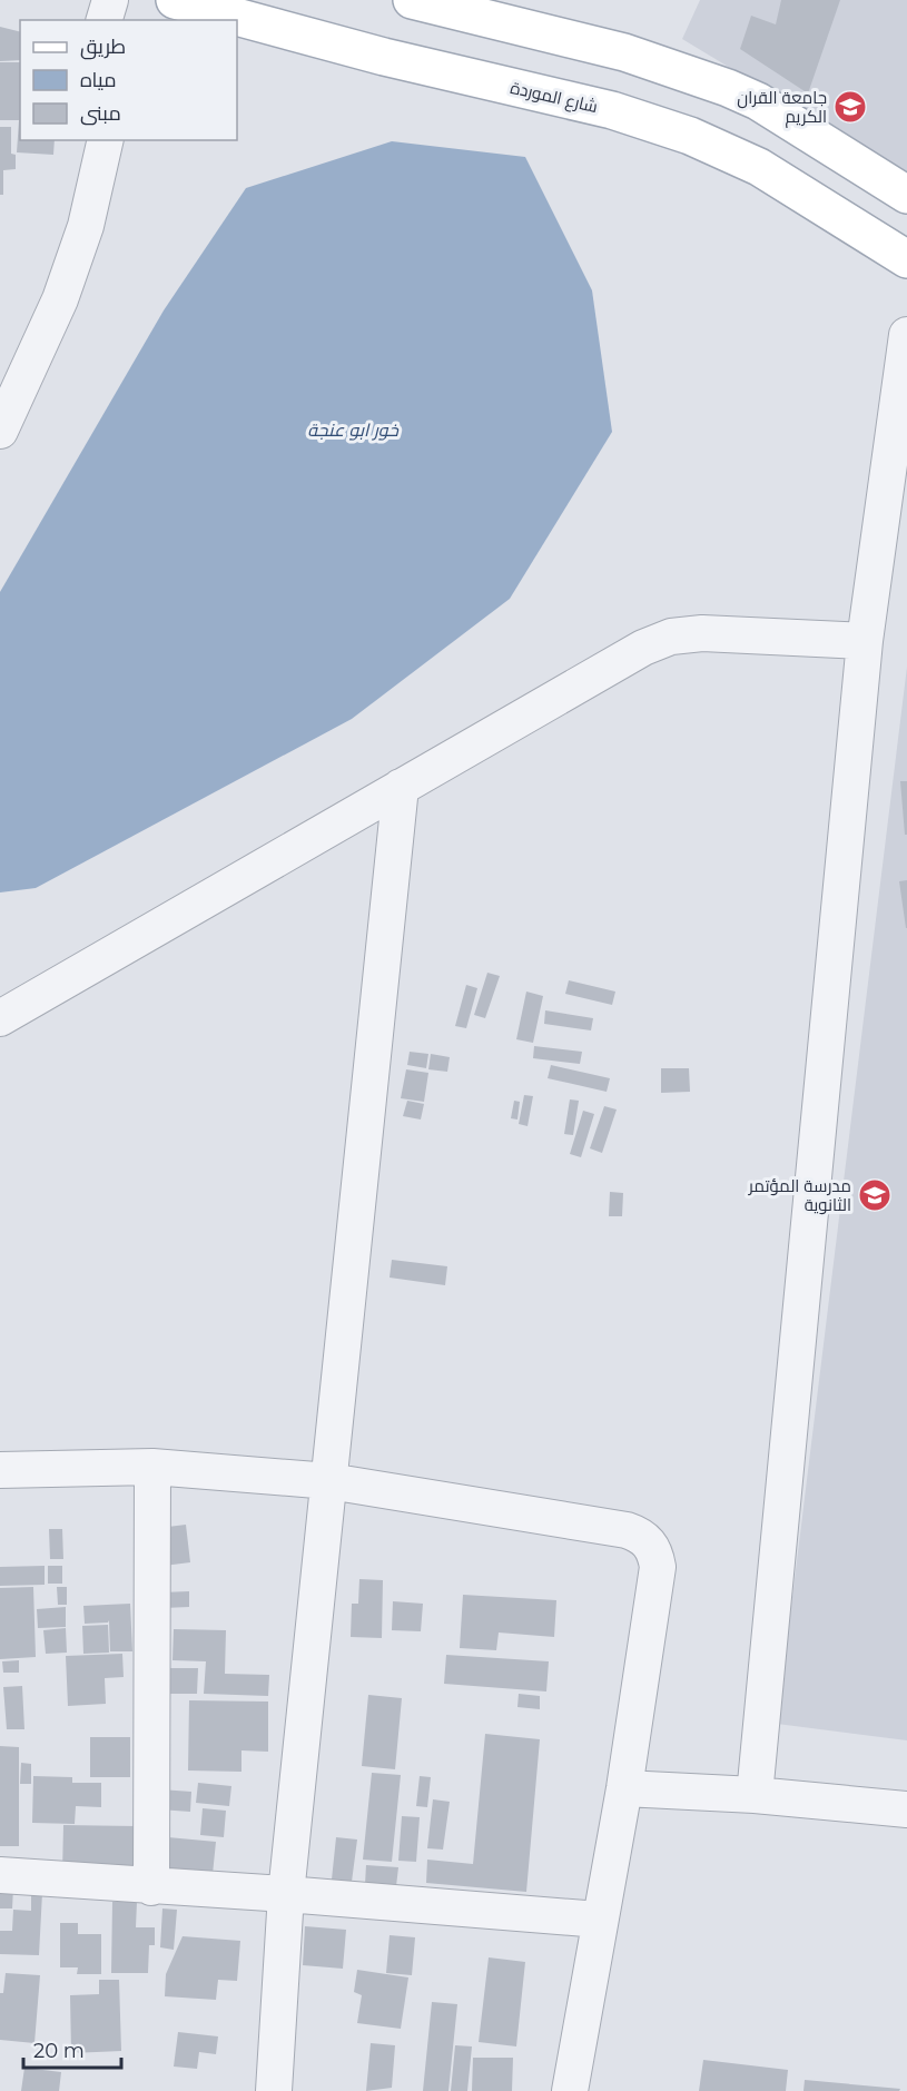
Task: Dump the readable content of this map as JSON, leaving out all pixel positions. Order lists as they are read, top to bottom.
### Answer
{
  "streets": {
    "main road": ["شارع الموردة"]
  },
  "water": ["خور ابو عنجة"],
  "places": {
    "school or university": ["جامعة القران الكريم", "مدرسة المؤتمر الثانوية"]
  },
  "legend": ["طريق", "مياه", "مبنى"],
  "scale_bar": "20 m"
}
